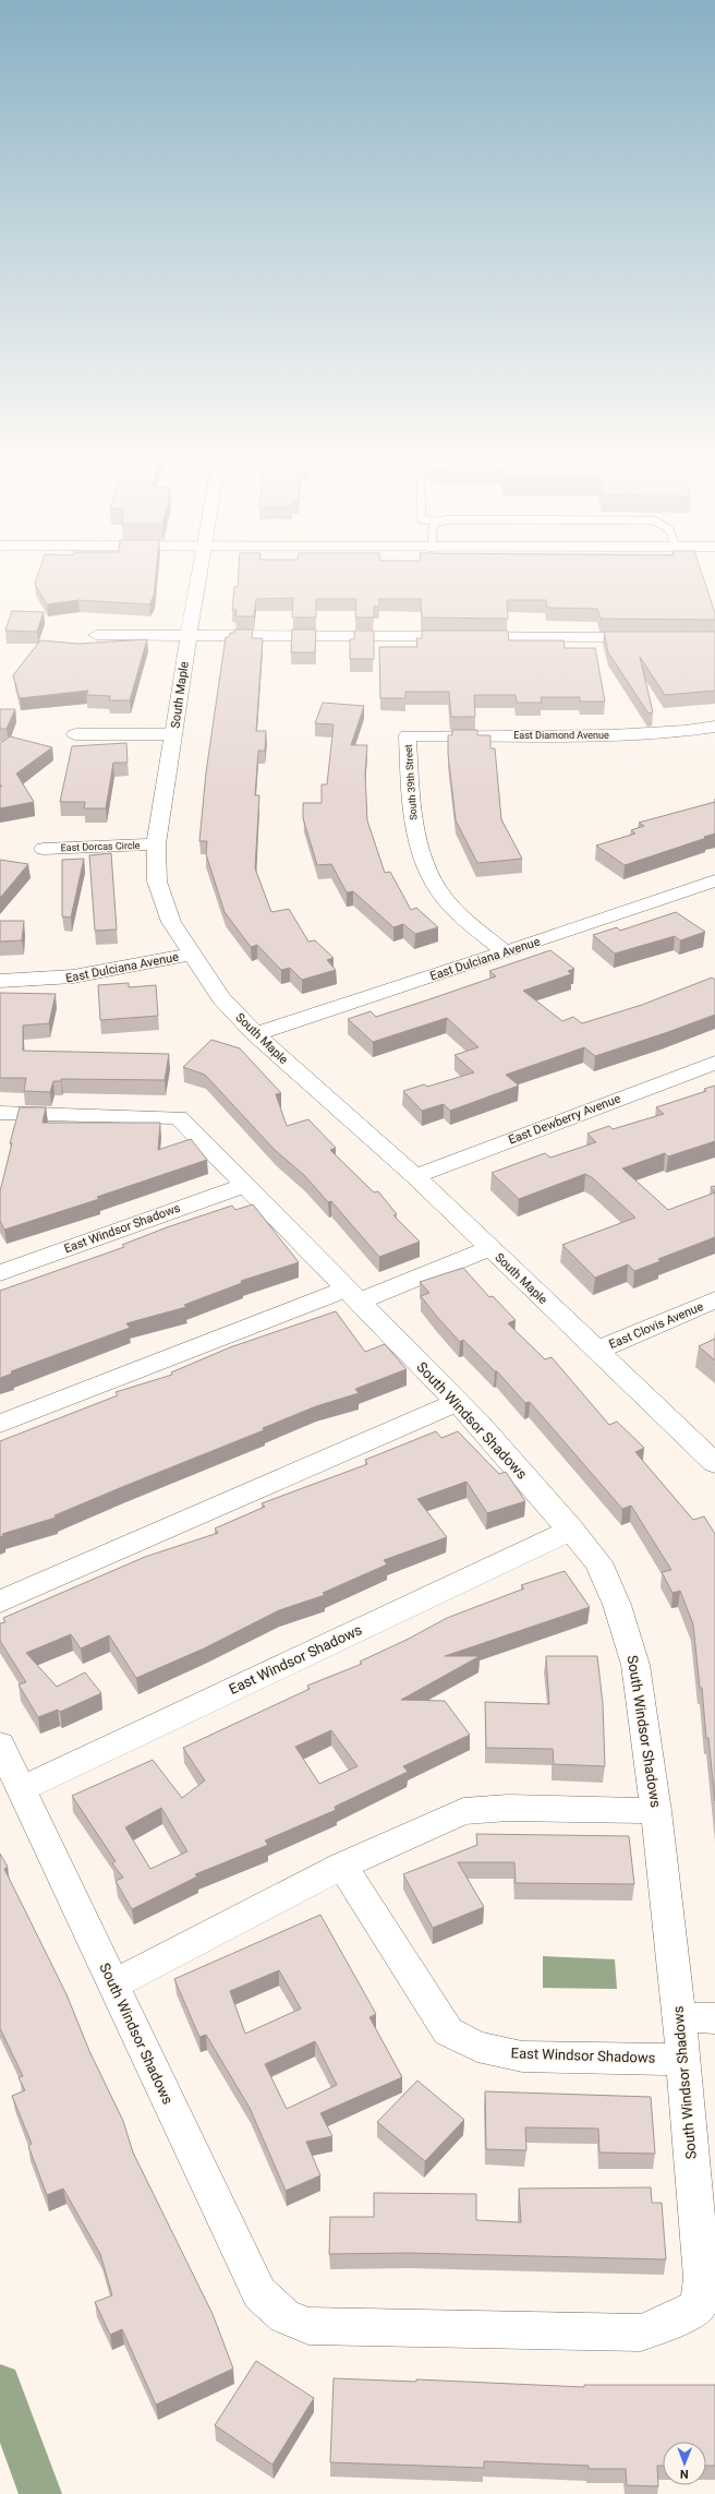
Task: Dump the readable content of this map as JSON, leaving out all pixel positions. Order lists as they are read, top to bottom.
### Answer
{
  "streets": {
    "street": [
      "South Maple",
      "East Diamond Avenue",
      "South 39th Street",
      "East Dorcas Circle",
      "East Dulciana Avenue",
      "East Dewberry Avenue",
      "East Windsor Shadows",
      "East Clovis Avenue",
      "South Windsor Shadows"
    ]
  },
  "crossings": [
    ["South Maple", "East Dorcas Circle"],
    ["South Maple", "East Dulciana Avenue"],
    ["South Maple", "East Dewberry Avenue"],
    ["South Maple", "East Clovis Avenue"],
    ["East Diamond Avenue", "South 39th Street"],
    ["South 39th Street", "East Dulciana Avenue"],
    ["East Windsor Shadows", "South Windsor Shadows"]
  ],
  "north": "bottom"
}
